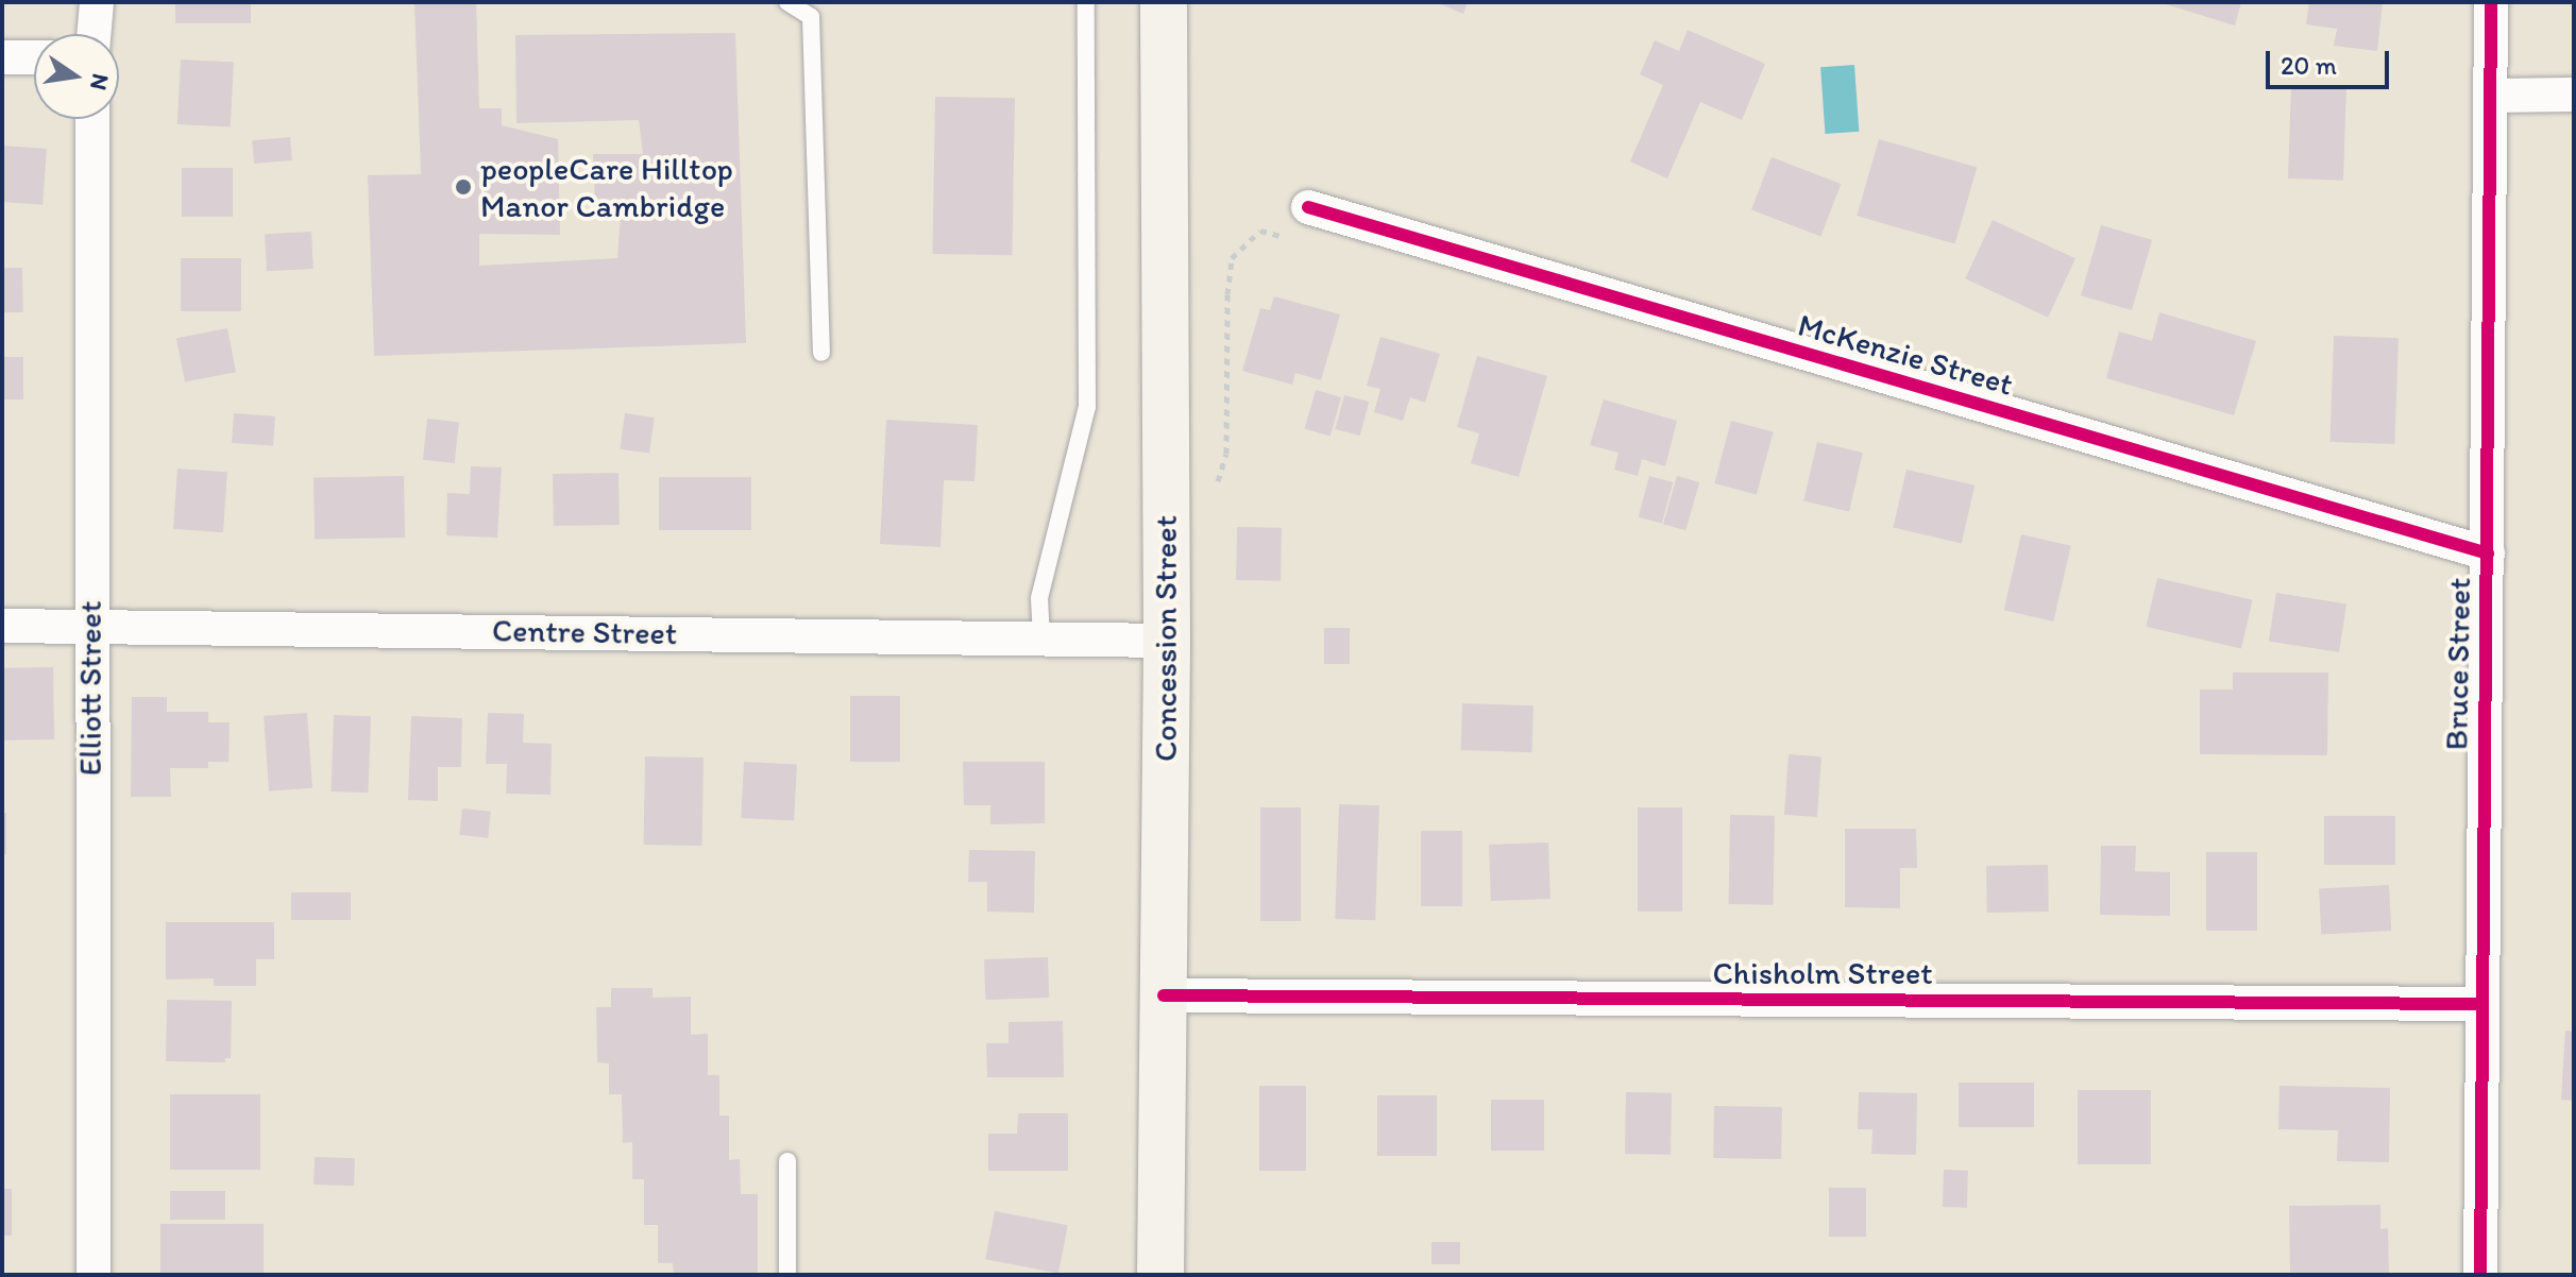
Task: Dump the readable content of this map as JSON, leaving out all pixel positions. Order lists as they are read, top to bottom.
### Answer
{
  "streets": {
    "main road": ["Concession Street"],
    "street": [
      "McKenzie Street",
      "Centre Street",
      "Bruce Street",
      "Elliott Street",
      "Chisholm Street"
    ]
  },
  "crossings": [
    ["McKenzie Street", "Bruce Street"],
    ["Centre Street", "Concession Street"],
    ["Centre Street", "Elliott Street"],
    ["Concession Street", "Chisholm Street"],
    ["Bruce Street", "Chisholm Street"]
  ],
  "places": ["peopleCare Hilltop Manor Cambridge"],
  "scale_bar": "20 m",
  "north": "right"
}
